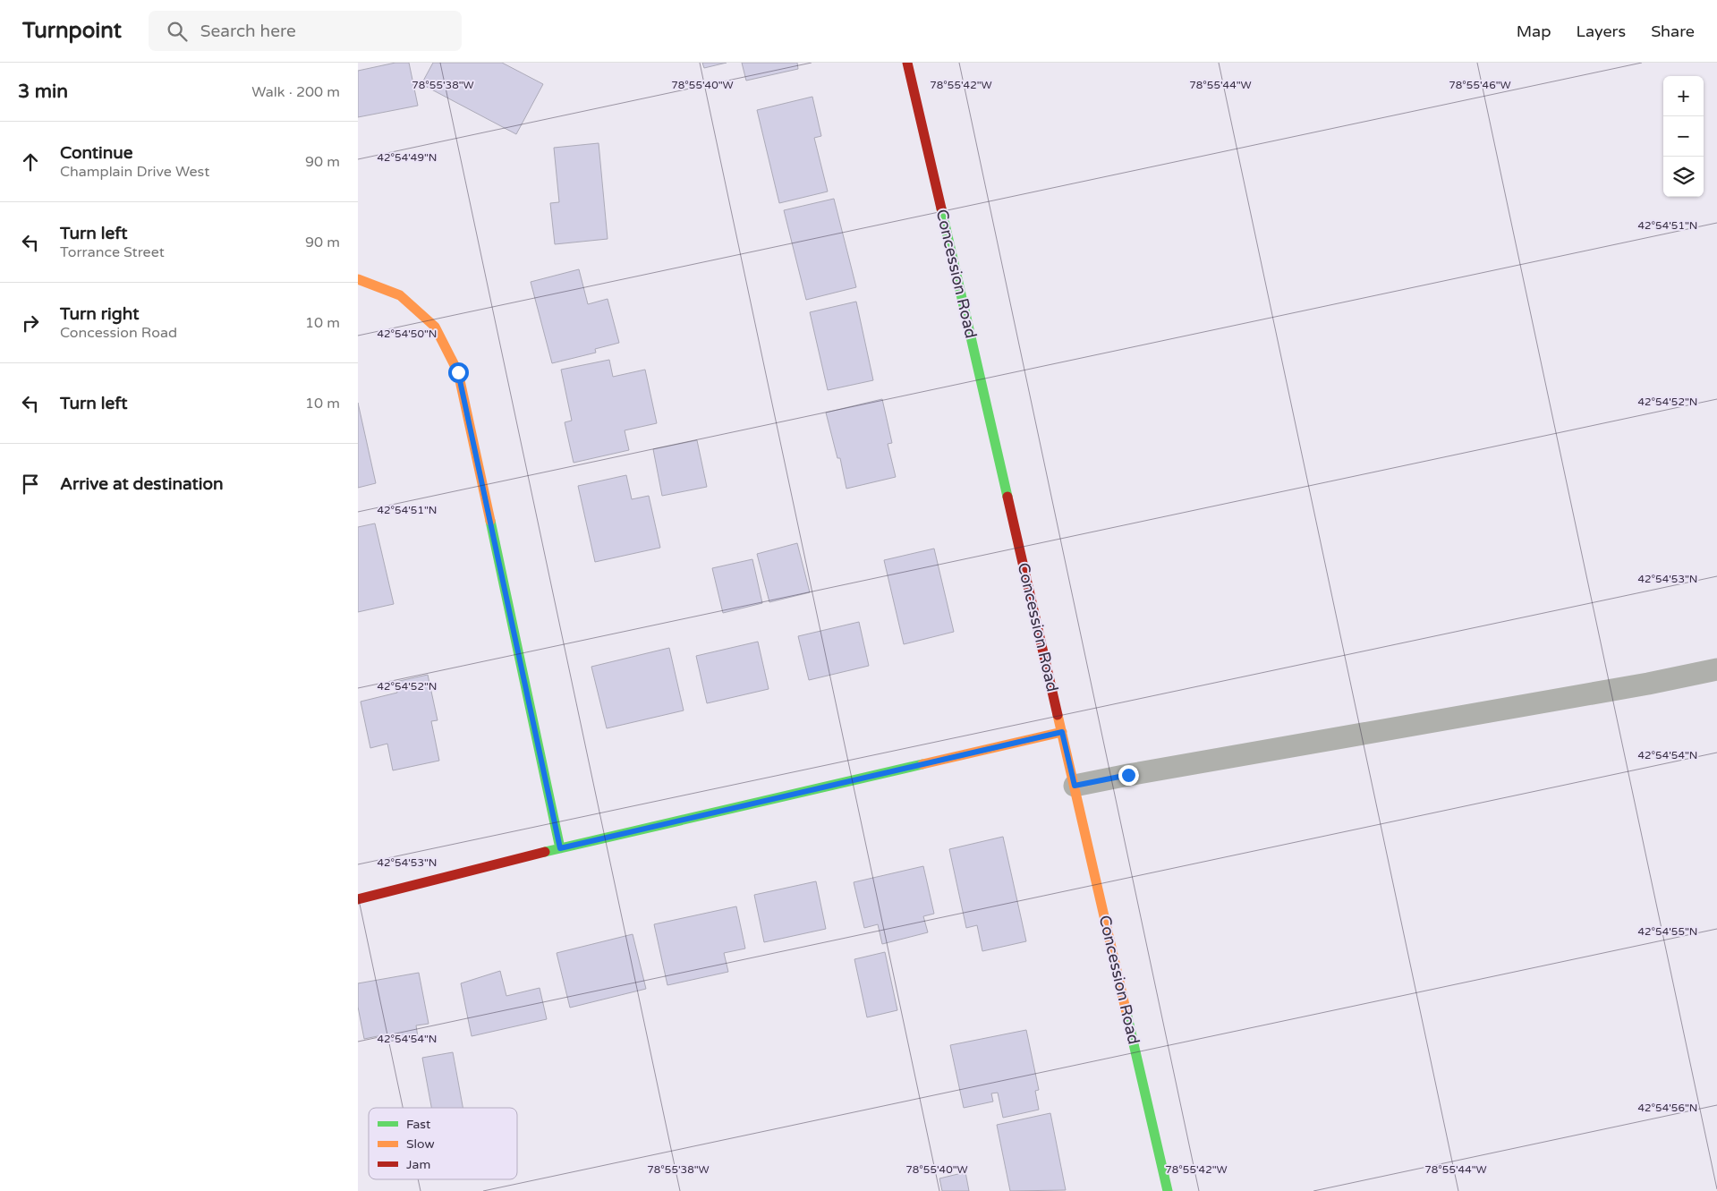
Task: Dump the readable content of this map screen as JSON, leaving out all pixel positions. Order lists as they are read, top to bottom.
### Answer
{
  "streets": {
    "street": ["Concession Road"]
  },
  "legend": ["Fast", "Slow", "Jam"],
  "page": {
    "header": "Turnpoint",
    "search": "Search here",
    "nav": ["Map", "Layers", "Share"],
    "heading": ["3 min", "Walk · 200 m"],
    "map_buttons": ["+", "−"],
    "list": [
      ["Continue", "Champlain Drive West", "90 m"],
      ["Turn left", "Torrance Street", "90 m"],
      ["Turn right", "Concession Road", "10 m"],
      ["Turn left", "10 m"],
      "Arrive at destination"
    ]
  },
  "coordinates": [
    "78°55'38\"W",
    "78°55'40\"W",
    "78°55'42\"W",
    "78°55'44\"W",
    "78°55'46\"W",
    "42°54'49\"N",
    "42°54'51\"N",
    "42°54'50\"N",
    "42°54'52\"N",
    "42°54'53\"N",
    "42°54'54\"N",
    "42°54'55\"N",
    "42°54'56\"N"
  ]
}
